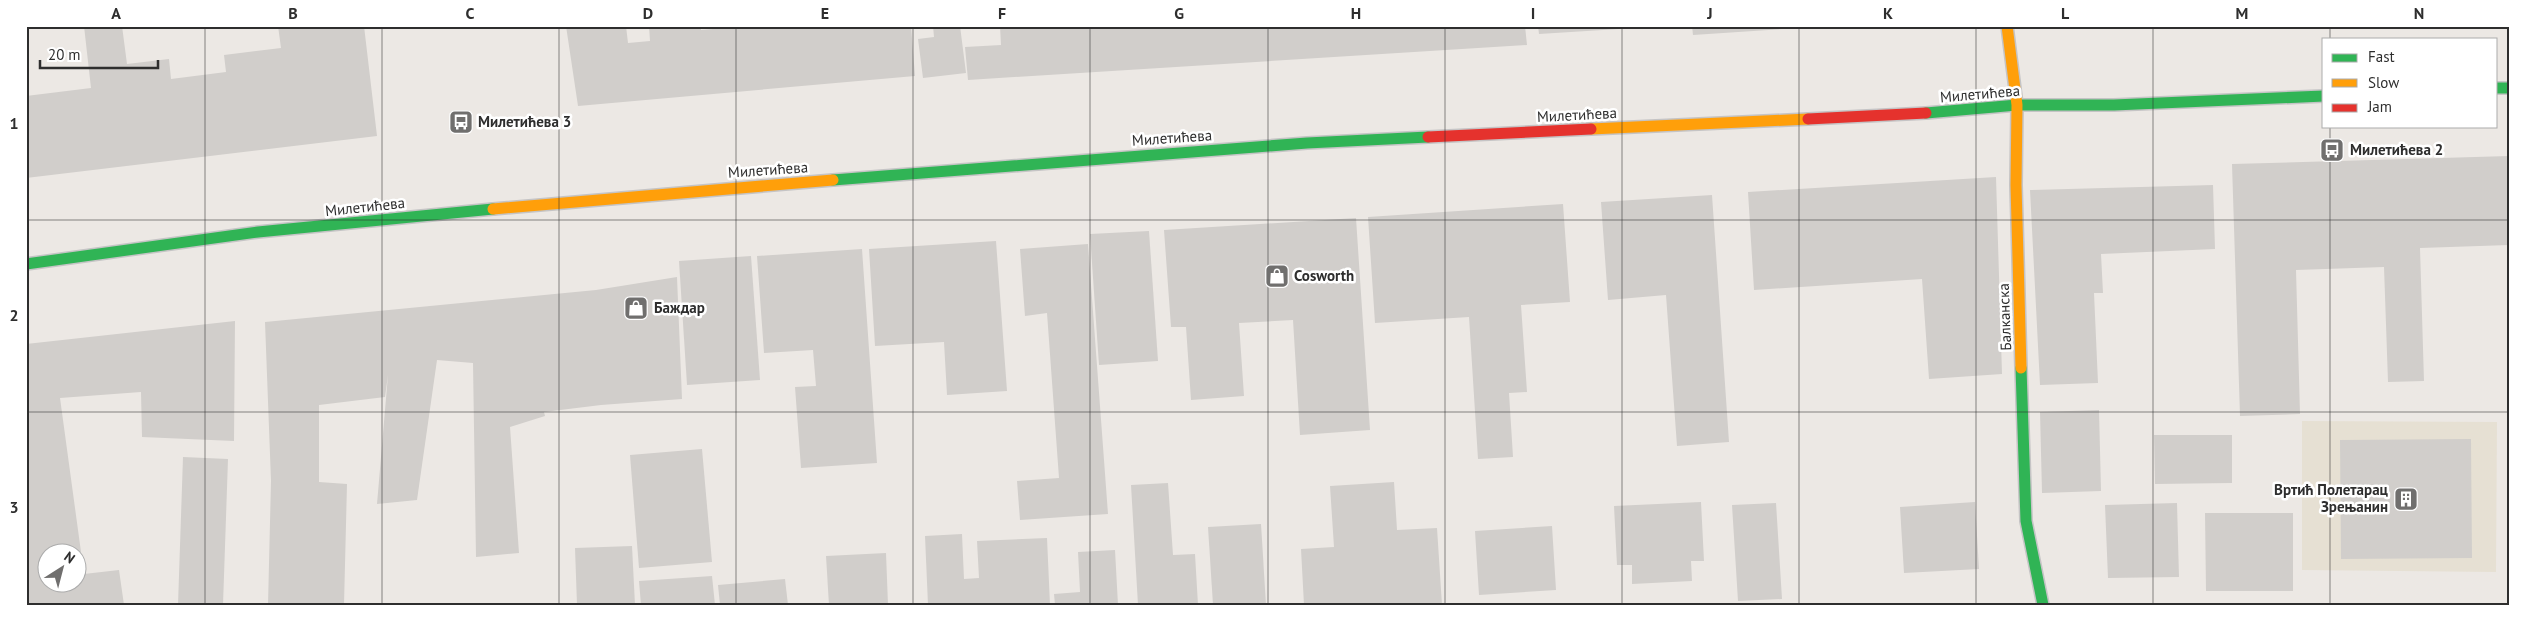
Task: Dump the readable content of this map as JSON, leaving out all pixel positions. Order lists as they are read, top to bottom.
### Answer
{
  "streets": {
    "main road": ["Милетићева", "Балканска"]
  },
  "crossings": [
    ["Милетићева", "Балканска"]
  ],
  "places": {
    "bus stop": ["Милетићева 3", "Милетићева 2"],
    "shop": ["Cosworth", "Баждар"],
    "building": ["Вртић Полетарац Зрењанин"]
  },
  "legend": ["Fast", "Slow", "Jam"],
  "scale_bar": "20 m",
  "north": "top right",
  "grid": {
    "columns": [
      "A",
      "B",
      "C",
      "D",
      "E",
      "F",
      "G",
      "H",
      "I",
      "J",
      "K",
      "L",
      "M",
      "N"
    ],
    "rows": ["1", "2", "3"]
  }
}
